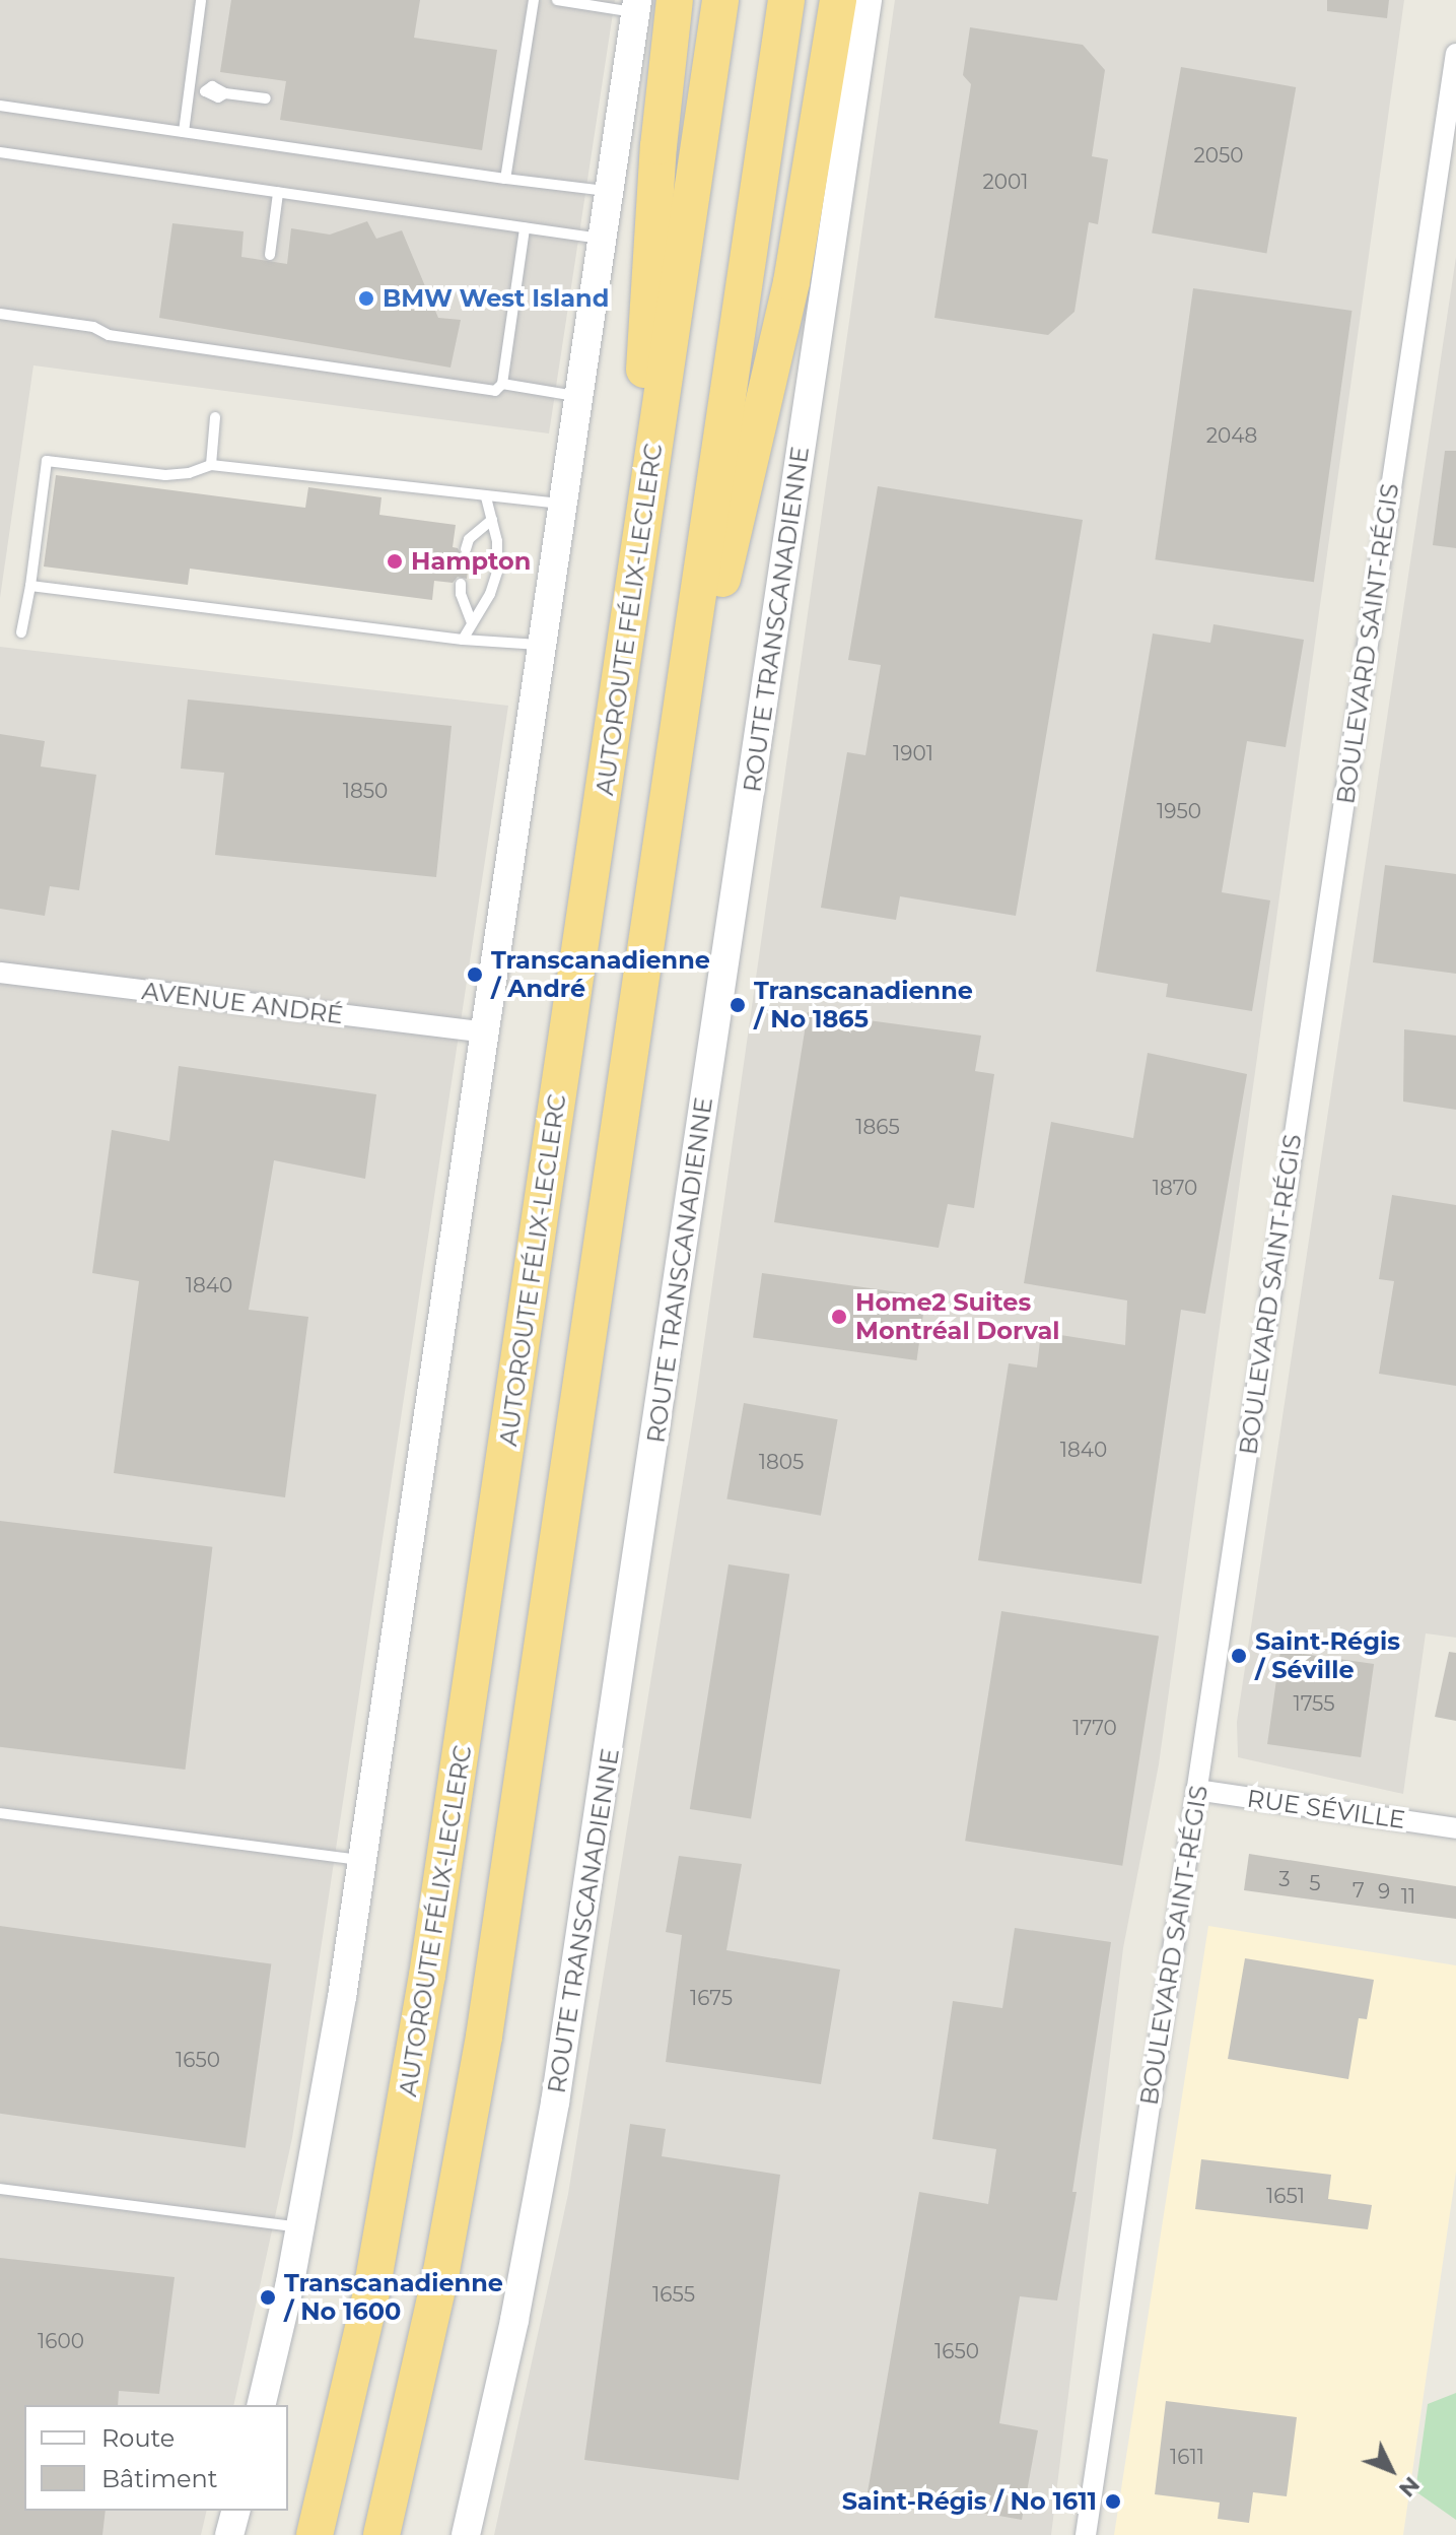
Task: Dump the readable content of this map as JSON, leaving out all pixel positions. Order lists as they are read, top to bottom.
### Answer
{
  "streets": {
    "highway": ["AUTOROUTE FÉLIX-LECLERC"],
    "main road": ["ROUTE TRANSCANADIENNE"],
    "street": ["BOULEVARD SAINT-RÉGIS", "AVENUE ANDRÉ", "RUE SÉVILLE"]
  },
  "crossings": [
    ["BOULEVARD SAINT-RÉGIS", "RUE SÉVILLE"]
  ],
  "places": [
    "BMW West Island",
    "Hampton",
    "Transcanadienne / André",
    "Transcanadienne / No 1865",
    "Home2 Suites Montréal Dorval",
    "Saint-Régis / Séville",
    "Transcanadienne / No 1600",
    "Saint-Régis / No 1611"
  ],
  "house_numbers": [
    "2050",
    "2001",
    "2048",
    "1901",
    "1850",
    "1950",
    "1865",
    "1870",
    "1840",
    "1840",
    "1805",
    "1755",
    "1770",
    "3",
    "5",
    "7",
    "9",
    "11",
    "1675",
    "1650",
    "1651",
    "1655",
    "1600",
    "1650",
    "1611"
  ],
  "legend": ["Route", "Bâtiment"],
  "north": "bottom right"
}
